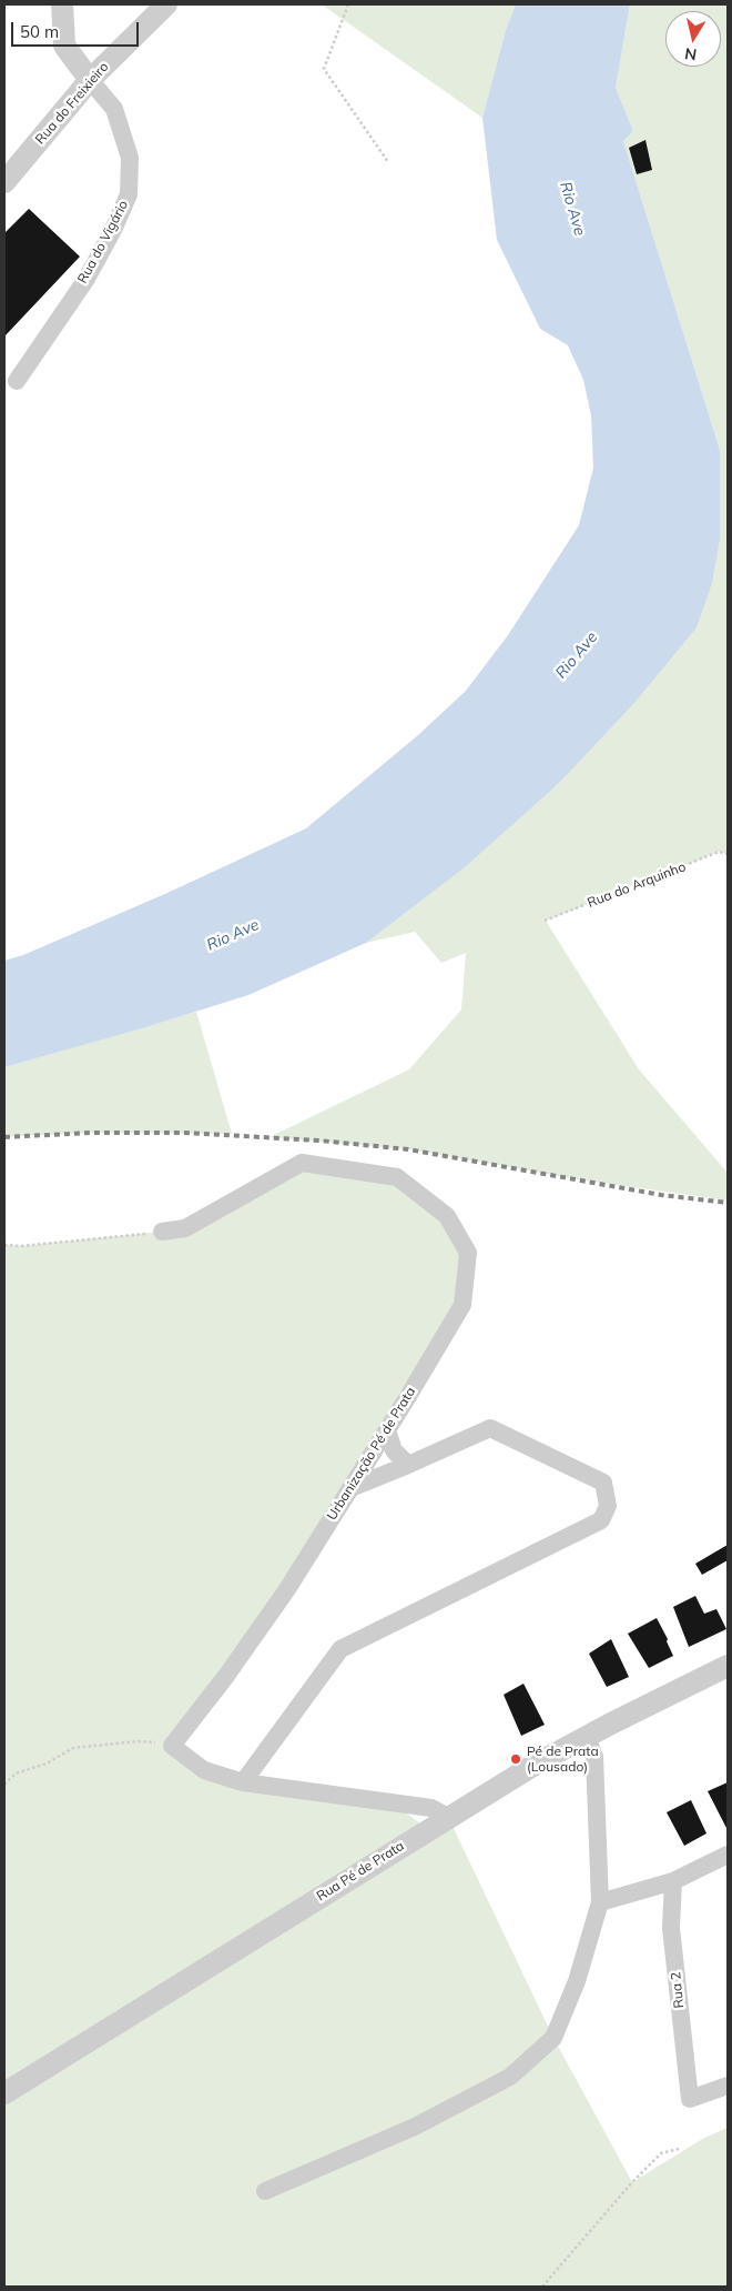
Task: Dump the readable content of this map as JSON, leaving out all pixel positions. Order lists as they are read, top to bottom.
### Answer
{
  "streets": {
    "street": [
      "Rua do Freixieiro",
      "Rua do Vigário",
      "Urbanização Pé de Prata",
      "Rua Pé de Prata",
      "Rua 2"
    ],
    "path": ["Rua do Arquinho"]
  },
  "crossings": [
    ["Rua do Freixieiro", "Rua do Vigário"]
  ],
  "water": ["Rio Ave"],
  "places": ["Pé de Prata (Lousado)"],
  "scale_bar": "50 m",
  "north": "bottom"
}
